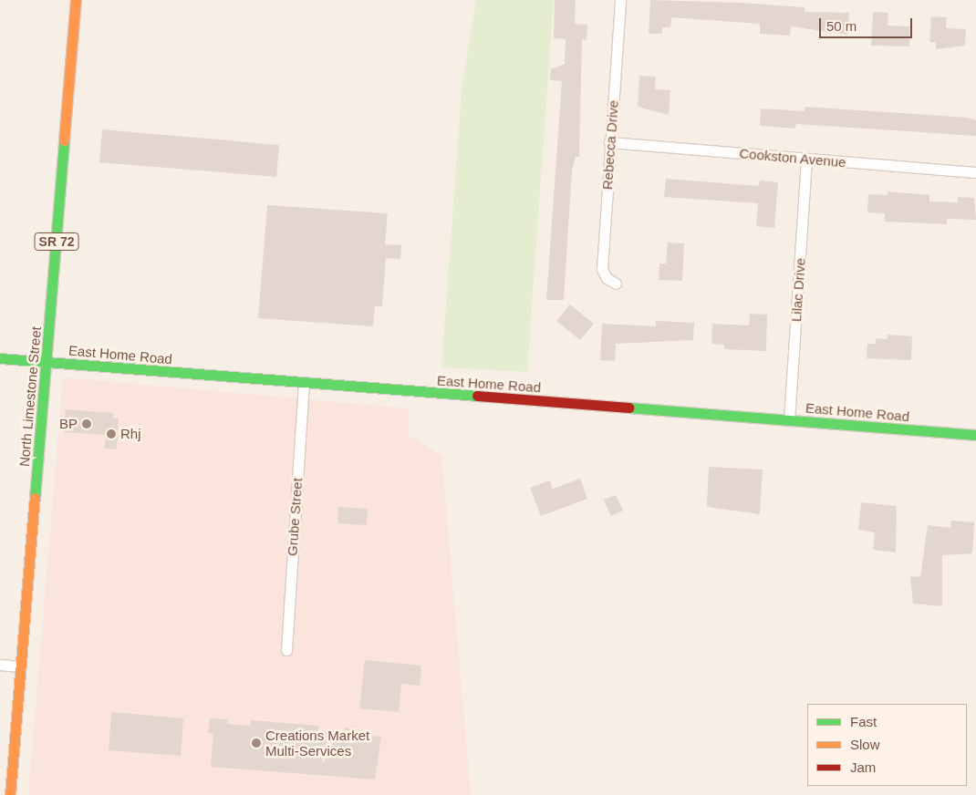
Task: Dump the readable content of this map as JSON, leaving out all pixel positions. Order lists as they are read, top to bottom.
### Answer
{
  "streets": {
    "street": [
      "Rebecca Drive",
      "Cookston Avenue",
      "SR 72",
      "Lilac Drive",
      "East Home Road",
      "North Limestone Street",
      "Grube Street"
    ]
  },
  "crossings": [
    ["Rebecca Drive", "Cookston Avenue"],
    ["Cookston Avenue", "Lilac Drive"],
    ["Lilac Drive", "East Home Road"],
    ["East Home Road", "North Limestone Street"],
    ["East Home Road", "Grube Street"]
  ],
  "places": ["BP", "Rhj", "Creations Market Multi-Services"],
  "legend": ["Fast", "Slow", "Jam"],
  "scale_bar": "50 m"
}
